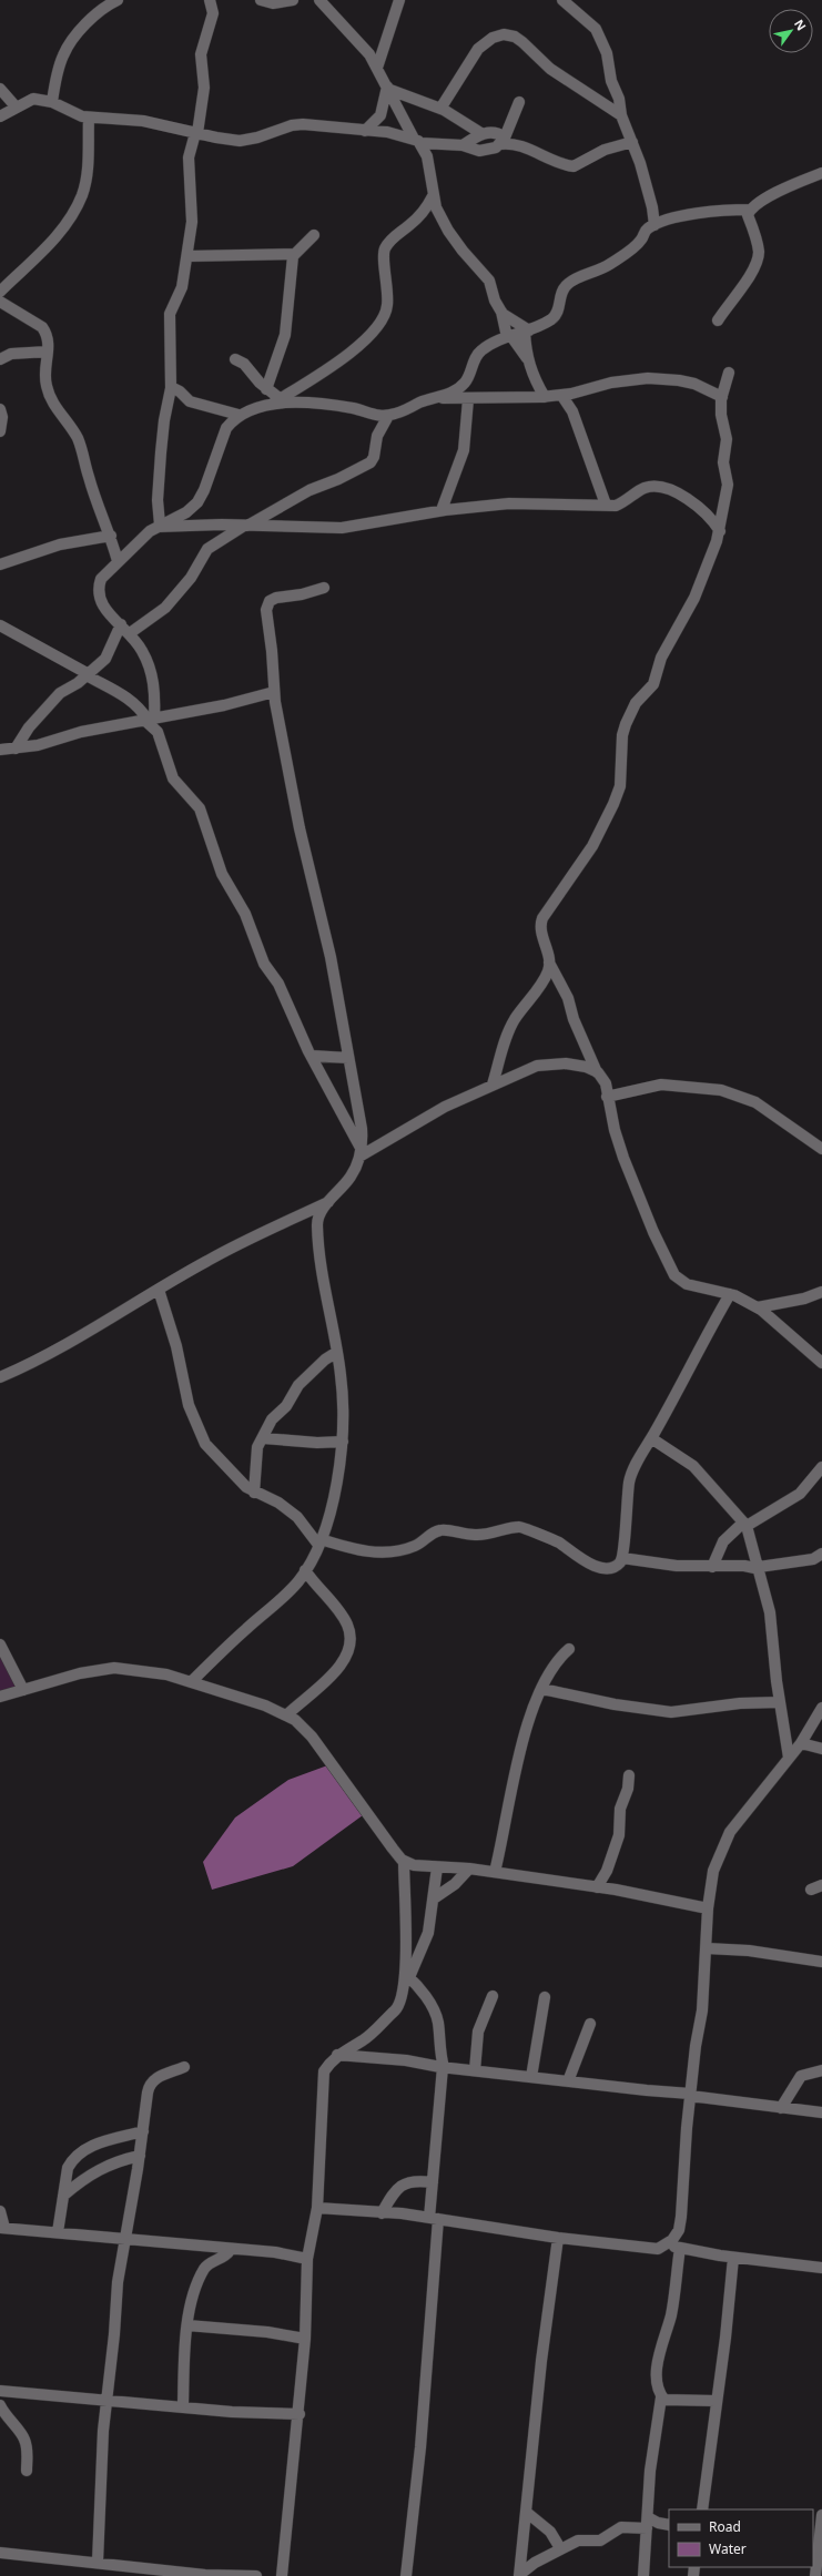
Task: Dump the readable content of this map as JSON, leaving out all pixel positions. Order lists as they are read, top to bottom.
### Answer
{
  "legend": ["Road", "Water"],
  "north": "top right"
}
